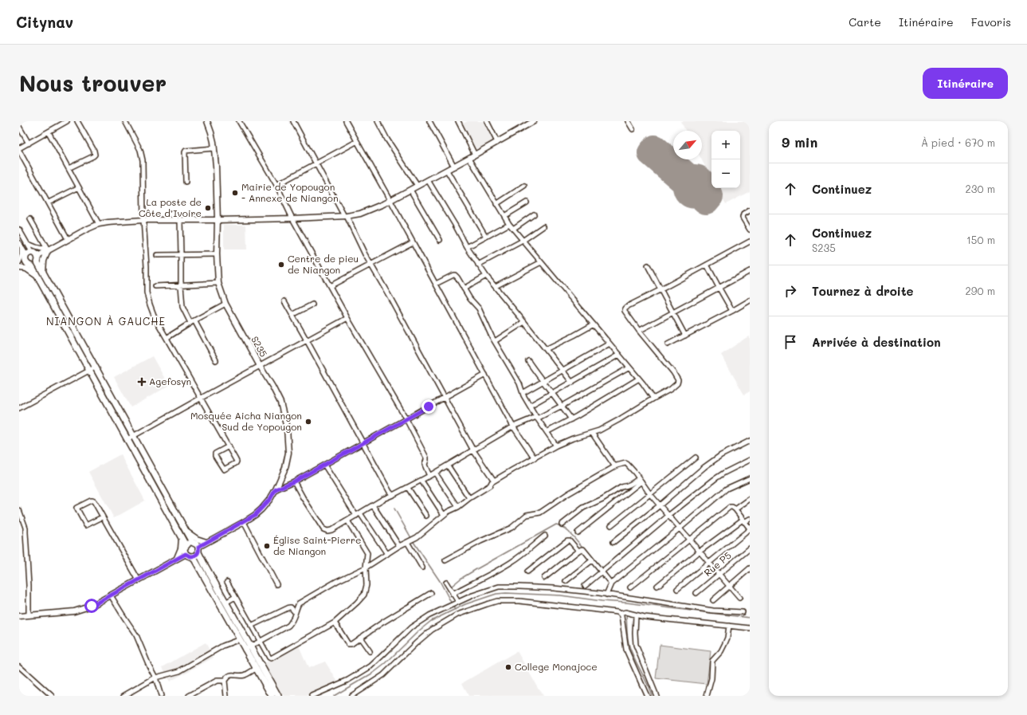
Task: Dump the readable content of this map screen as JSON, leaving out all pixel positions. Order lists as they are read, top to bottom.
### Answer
{
  "streets": {
    "street": ["S235", "Rue P5"]
  },
  "districts": ["NIANGON À GAUCHE"],
  "places": {
    "other": [
      "Mairie de Yopougon - Annexe de Niangon",
      "La poste de Côte d’Ivoire",
      "Centre de pieu de Niangon",
      "Mosquée Aicha Niangon Sud de Yopougon",
      "Église Saint-Pierre de Niangon",
      "College Monajoce"
    ],
    "health": ["Agefosyn"]
  },
  "north": "top right",
  "page": {
    "header": "Citynav",
    "nav": ["Carte", "Itinéraire", "Favoris"],
    "buttons": "Itinéraire",
    "title": "Nous trouver",
    "heading": ["9 min", "À pied · 670 m"],
    "map_buttons": ["+", "−"],
    "list": [
      ["Continuez", "230 m"],
      ["Continuez", "S235", "150 m"],
      ["Tournez à droite", "290 m"],
      "Arrivée à destination"
    ]
  }
}
